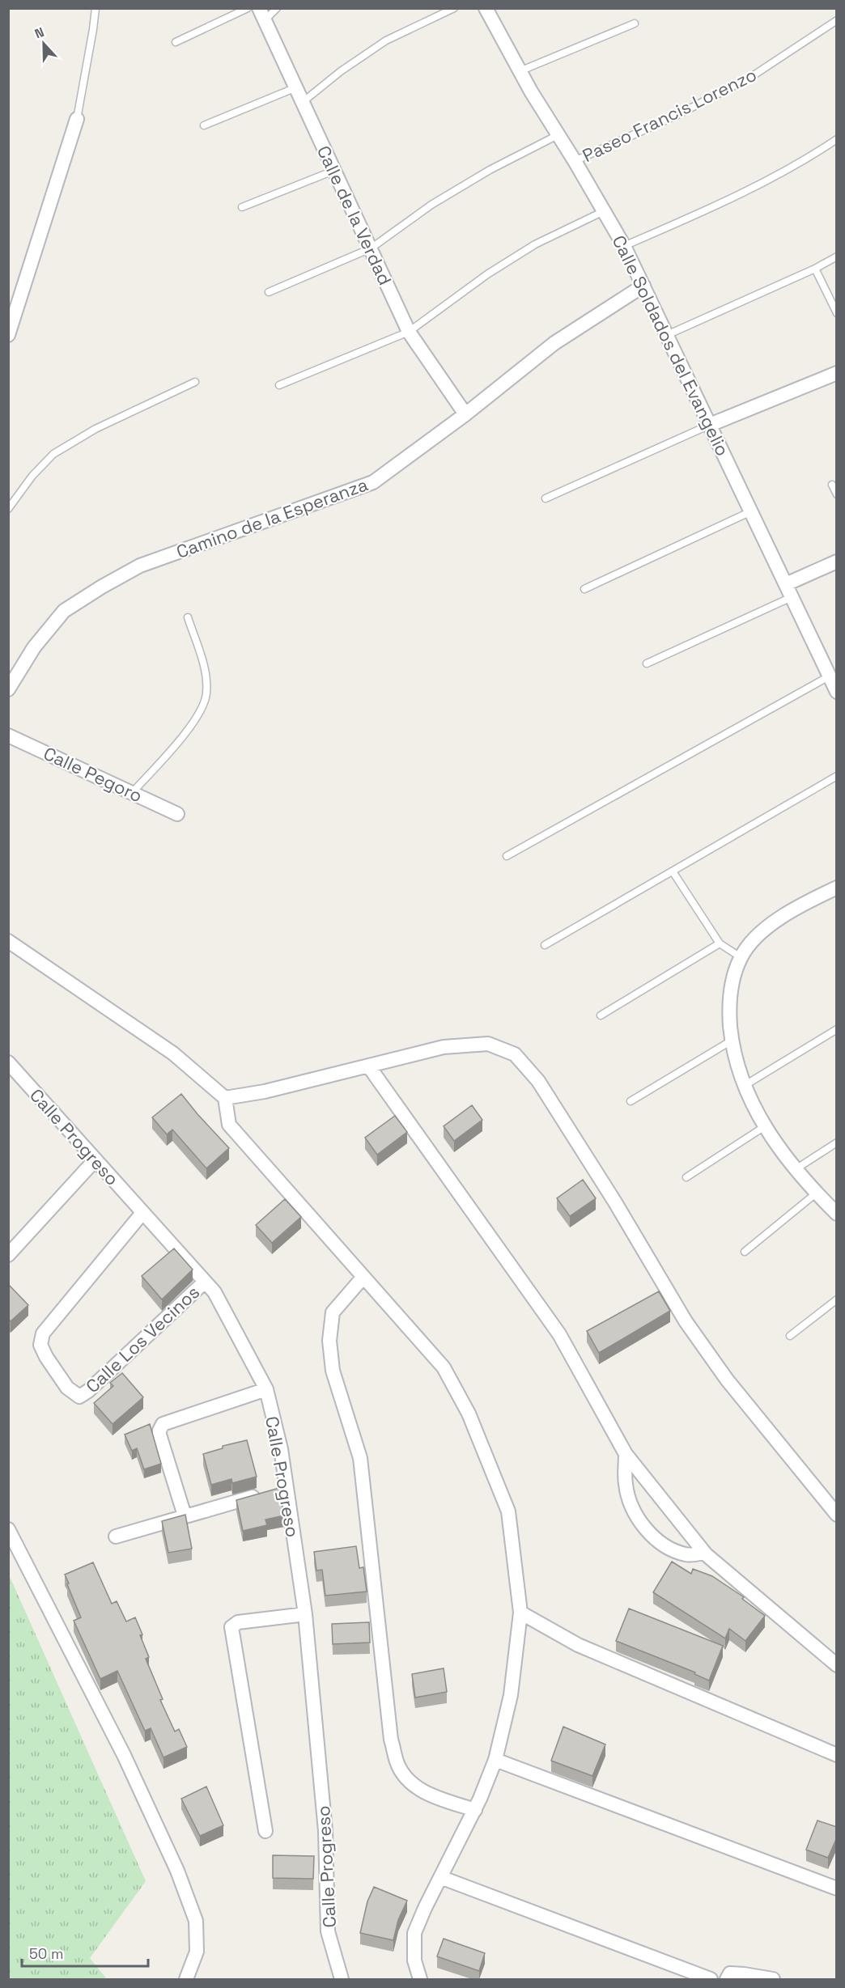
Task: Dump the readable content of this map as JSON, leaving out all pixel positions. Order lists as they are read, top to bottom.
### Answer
{
  "streets": {
    "street": [
      "Calle de la Verdad",
      "Calle Soldados del Evangelio",
      "Camino de la Esperanza",
      "Calle Pegoro",
      "Calle Progreso",
      "Calle Los Vecinos"
    ],
    "lane": ["Paseo Francis Lorenzo"]
  },
  "crossings": [
    ["Paseo Francis Lorenzo", "Calle Soldados del Evangelio"],
    ["Calle de la Verdad", "Camino de la Esperanza"],
    ["Calle Soldados del Evangelio", "Camino de la Esperanza"],
    ["Calle Progreso", "Calle Los Vecinos"]
  ],
  "scale_bar": "50 m",
  "north": "top"
}
